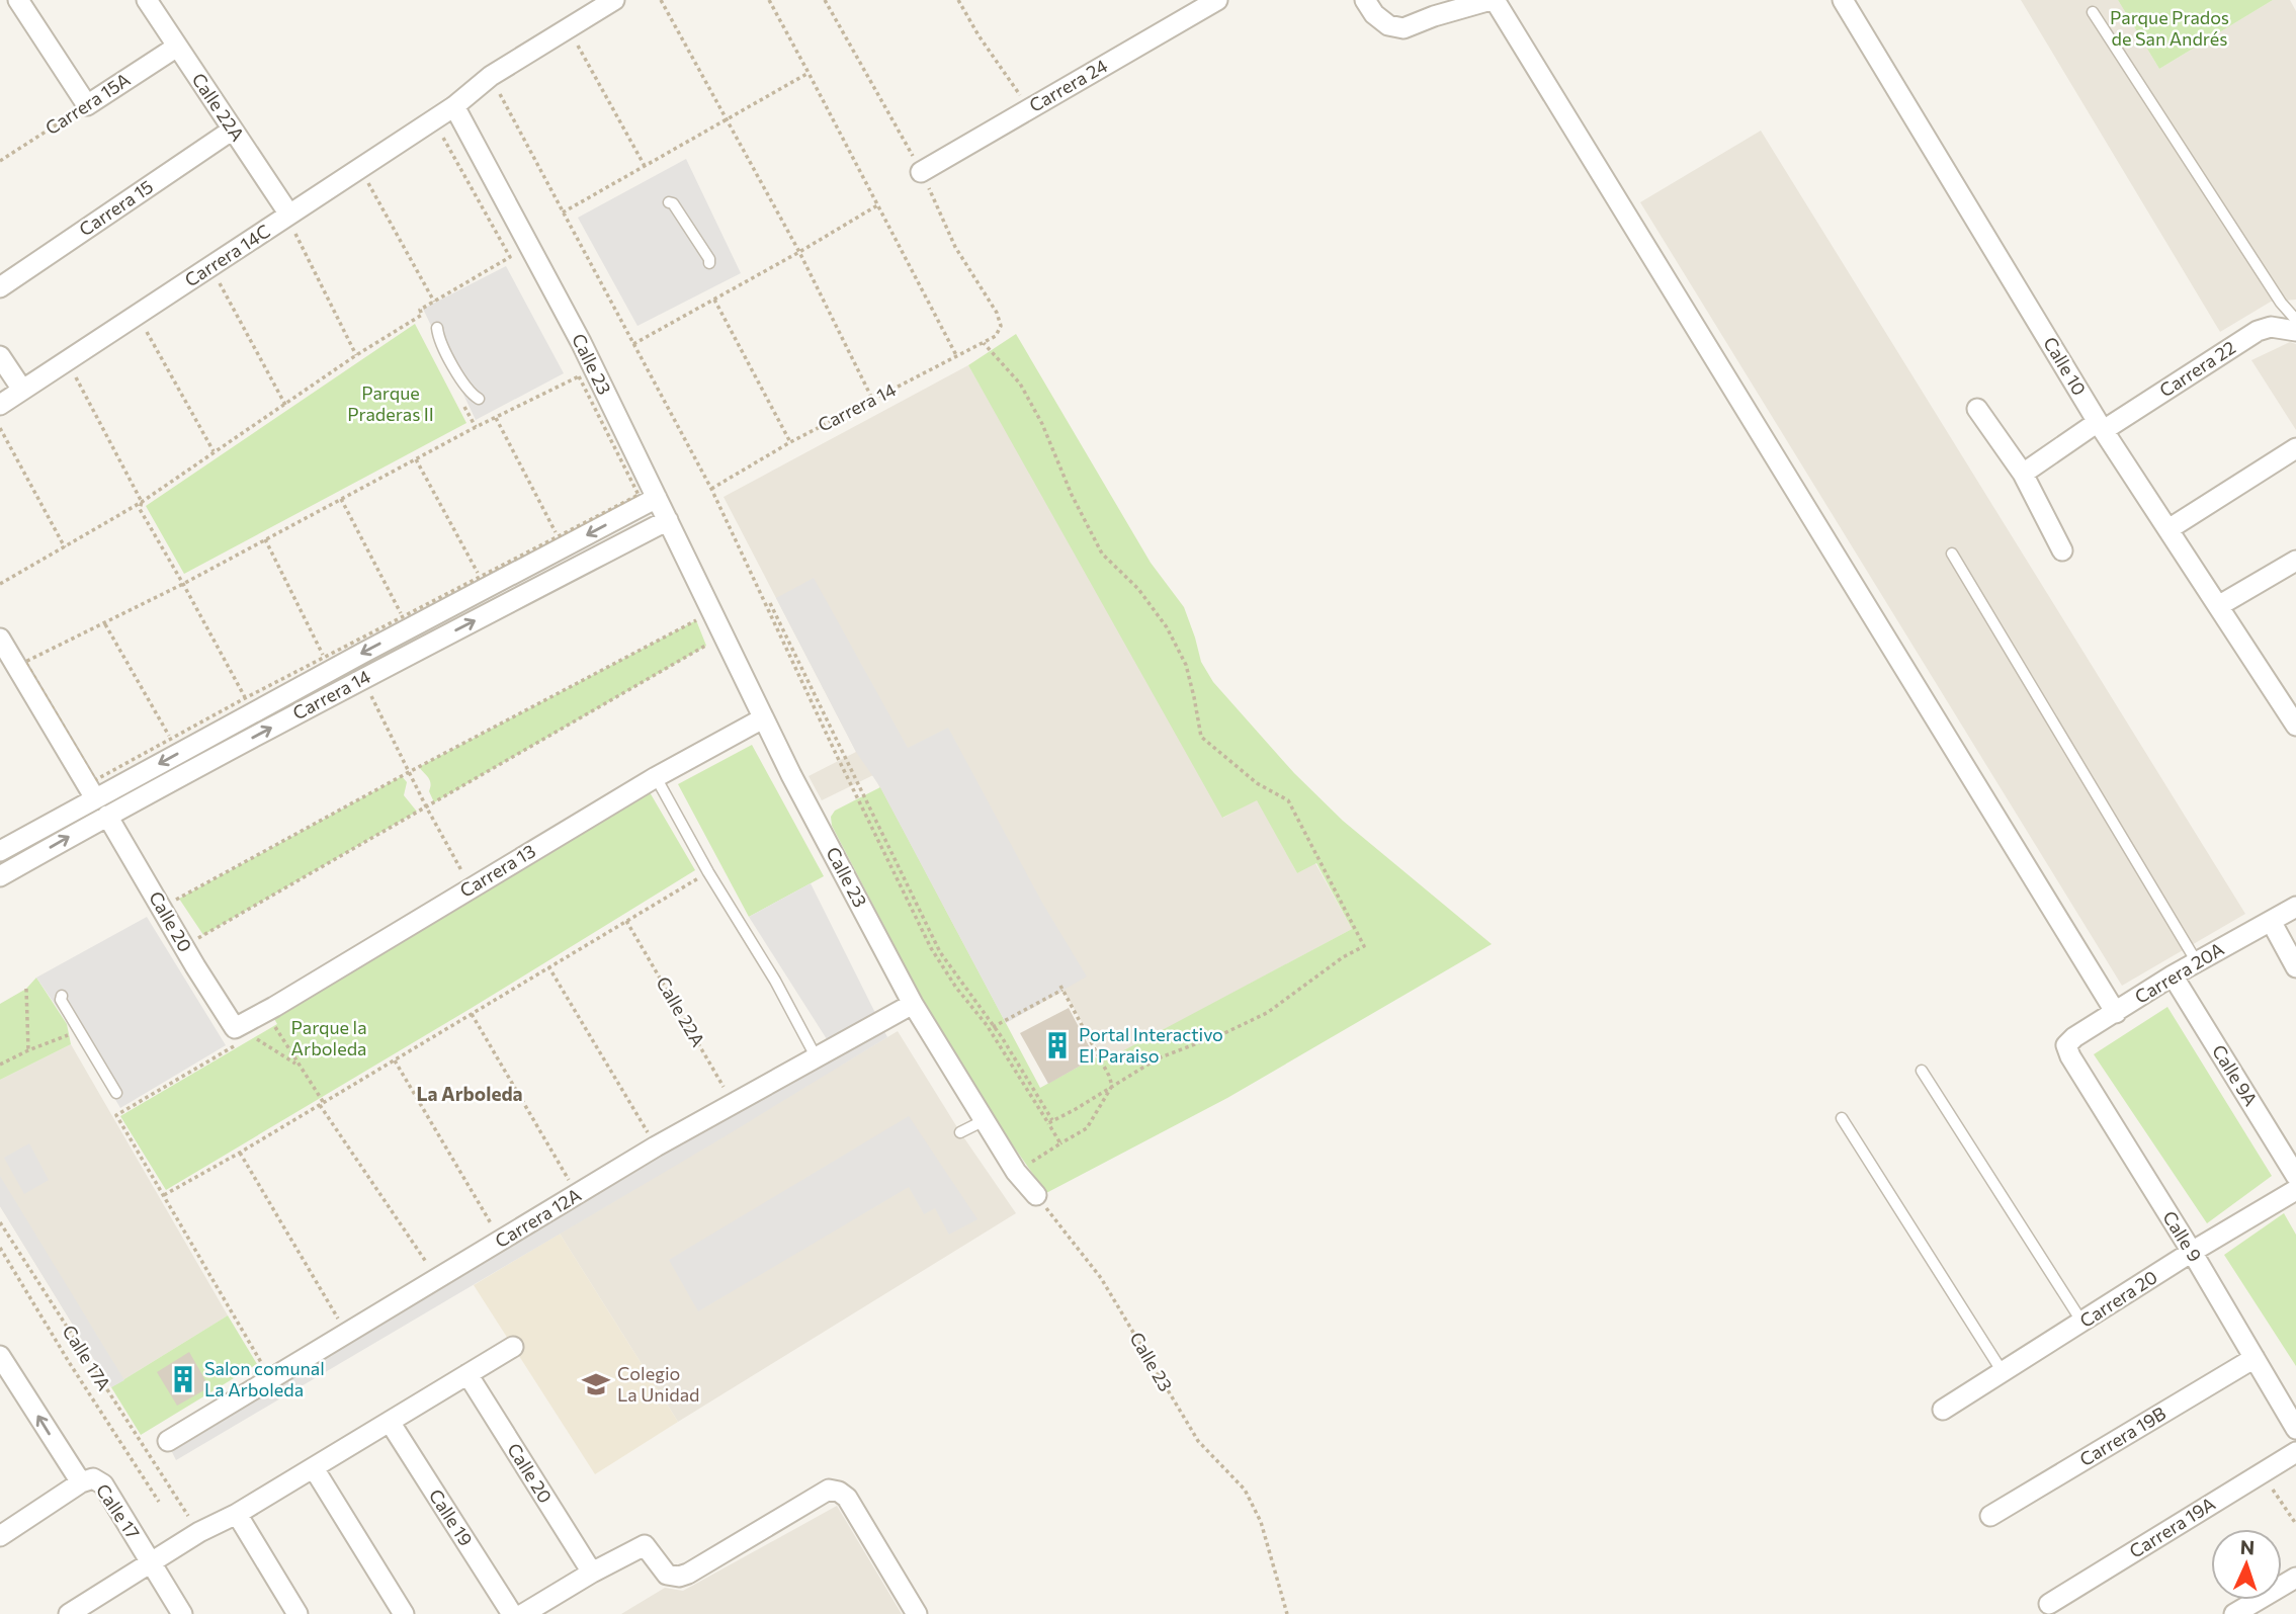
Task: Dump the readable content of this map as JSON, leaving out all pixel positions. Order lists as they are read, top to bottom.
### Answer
{
  "streets": {
    "street": [
      "Carrera 24",
      "Carrera 15A",
      "Calle 22A",
      "Carrera 15",
      "Carrera 14C",
      "Calle 23",
      "Calle 10",
      "Carrera 22",
      "Carrera 14",
      "Carrera 13",
      "Calle 20",
      "Carrera 20A",
      "Calle 9A",
      "Carrera 12A",
      "Calle 9",
      "Carrera 20",
      "Carrera 19B",
      "Calle 17",
      "Calle 19",
      "Carrera 19A"
    ],
    "path": ["Calle 17A"]
  },
  "crossings": [
    ["Carrera 15A", "Calle 22A"],
    ["Calle 22A", "Carrera 15"],
    ["Calle 22A", "Carrera 14C"],
    ["Calle 22A", "Carrera 12A"],
    ["Carrera 14C", "Calle 23"],
    ["Calle 23", "Carrera 14"],
    ["Calle 23", "Carrera 13"],
    ["Calle 23", "Carrera 12A"],
    ["Calle 10", "Carrera 22"],
    ["Carrera 14", "Calle 20"],
    ["Carrera 13", "Calle 20"],
    ["Carrera 20A", "Calle 9A"],
    ["Carrera 20A", "Calle 9"],
    ["Calle 9", "Carrera 20"],
    ["Calle 9", "Carrera 19B"]
  ],
  "one_way": ["Calle 17"],
  "districts": ["La Arboleda"],
  "parks": ["Parque Prados de San Andrés", "Parque Praderas II", "Parque la Arboleda"],
  "places": {
    "building": ["Portal Interactivo El Paraiso", "Salon comunal La Arboleda"],
    "school or university": ["Colegio La Unidad"]
  },
  "north": "top"
}
